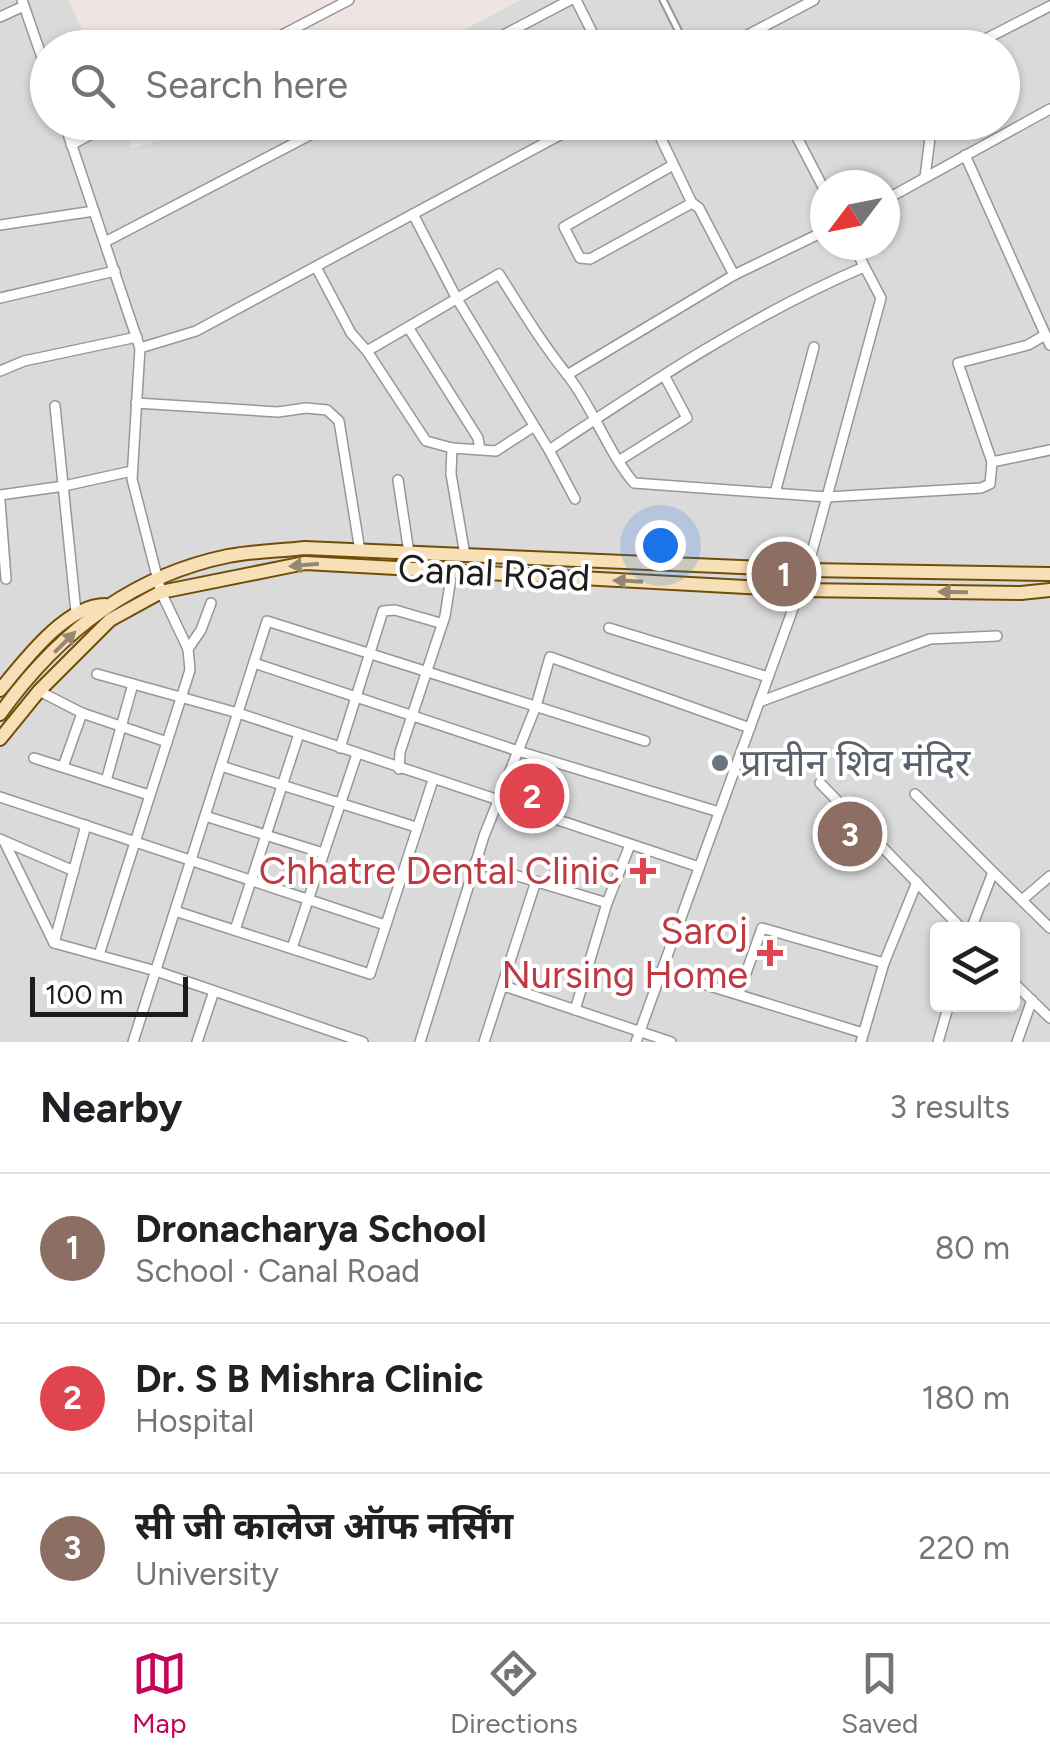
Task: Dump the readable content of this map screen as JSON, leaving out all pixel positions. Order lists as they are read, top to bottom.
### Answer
{
  "streets": {
    "main road": ["Canal Road"]
  },
  "places": {
    "other": ["प्राचीन शिव मंदिर"],
    "health": ["Chhatre Dental Clinic", "Saroj Nursing Home"]
  },
  "scale_bar": "100 m",
  "north": "bottom left",
  "page": {
    "search": "Search here",
    "pins": ["1", "2", "3"],
    "scale": "100 m",
    "heading": ["Nearby", "3 results"],
    "list": [
      {
        "mark": "1",
        "name": "Dronacharya School",
        "note": "School · Canal Road",
        "value": "80 m"
      },
      {
        "mark": "2",
        "name": "Dr. S B Mishra Clinic",
        "note": "Hospital",
        "value": "180 m"
      },
      {
        "mark": "3",
        "name": "सी जी कालेज ऑफ नर्सिंग",
        "note": "University",
        "value": "220 m"
      }
    ],
    "nav": ["Map", "Directions", "Saved"]
  }
}
